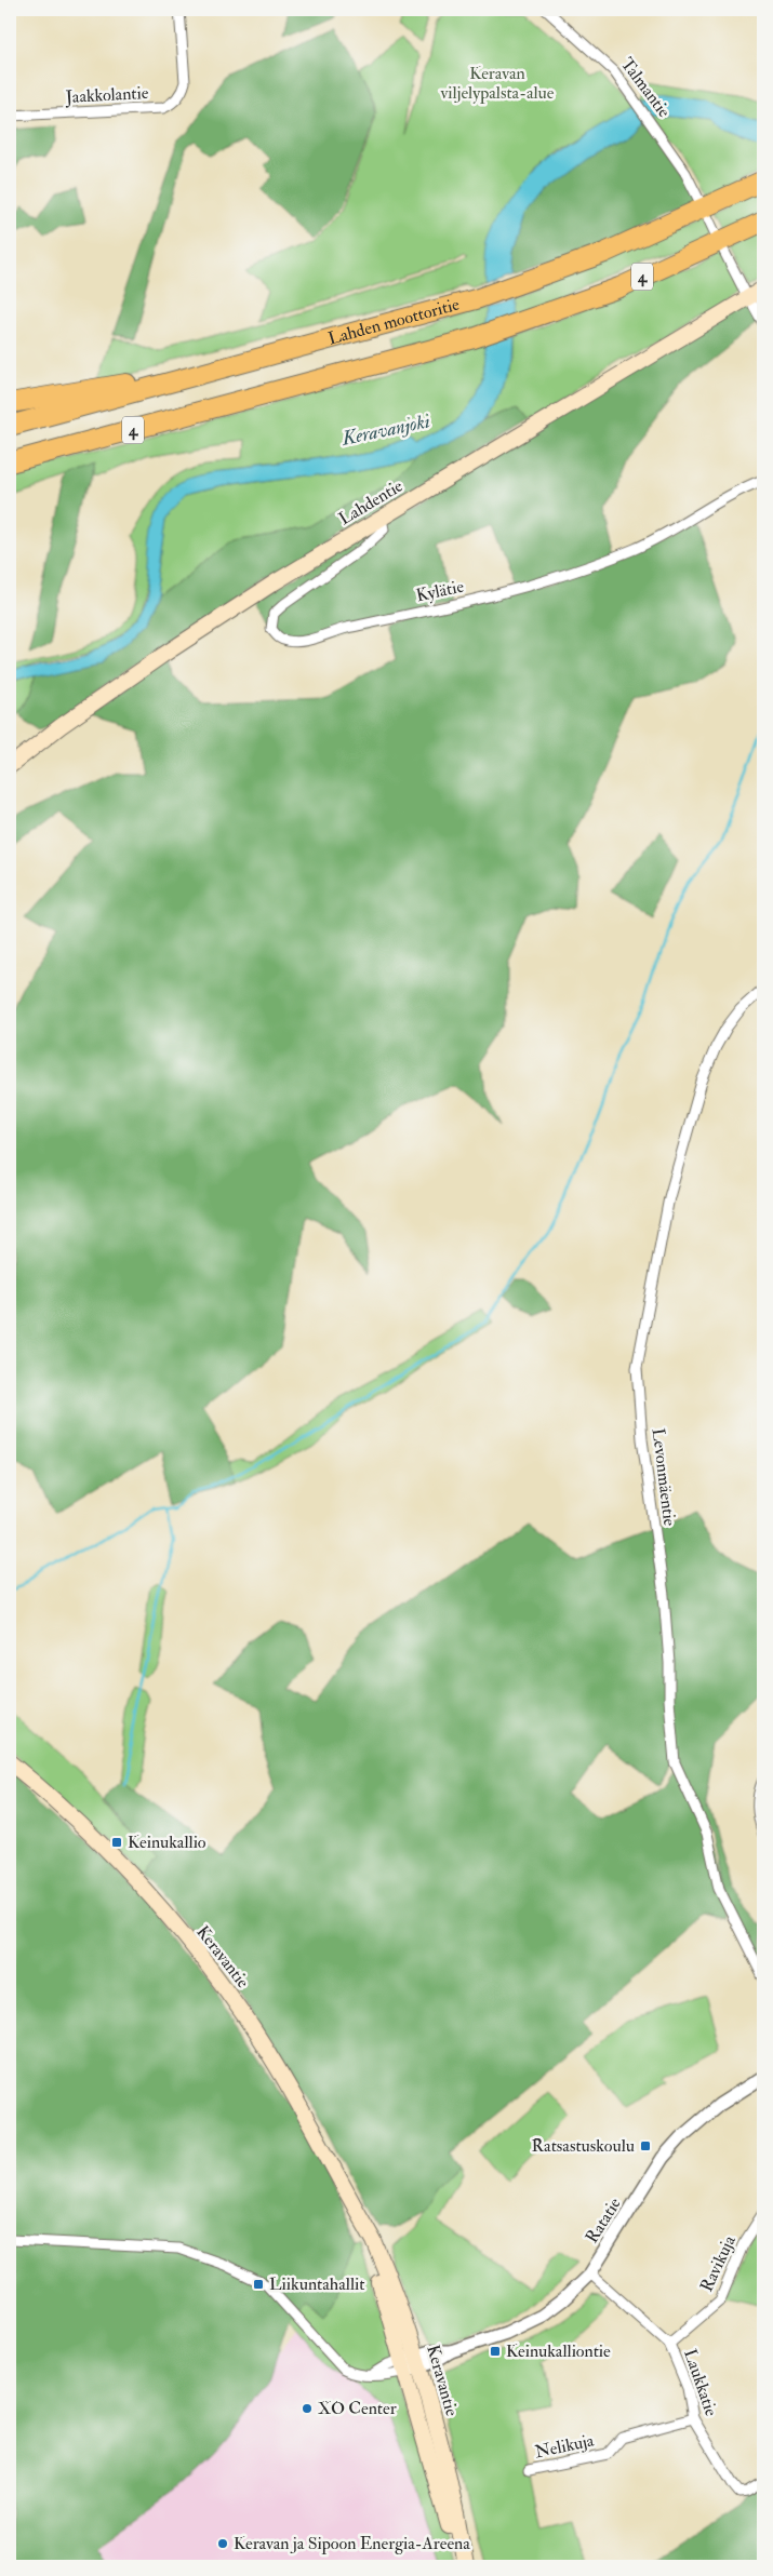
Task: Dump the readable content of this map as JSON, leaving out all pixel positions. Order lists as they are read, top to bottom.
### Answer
{
  "streets": {
    "highway": ["4", "Lahden moottoritie"],
    "main road": ["Lahdentie", "Keravantie"],
    "street": [
      "Talmantie",
      "Jaakkolantie",
      "Kylätie",
      "Levonmäentie",
      "Ratatie",
      "Ravikuja",
      "Laukkatie",
      "Nelikuja"
    ]
  },
  "crossings": [
    ["Lahdentie", "Kylätie"],
    ["Keravantie", "Ratatie"],
    ["Ratatie", "Laukkatie"],
    ["Ravikuja", "Laukkatie"],
    ["Laukkatie", "Nelikuja"]
  ],
  "water": ["Keravanjoki"],
  "parks": ["Keravan viljelypalsta-alue"],
  "places": {
    "transit": [
      "Keinukallio",
      "Ratsastuskoulu",
      "Liikuntahallit",
      "Keinukalliontie"
    ],
    "other": ["XO Center", "Keravan ja Sipoon Energia-Areena"]
  }
}
